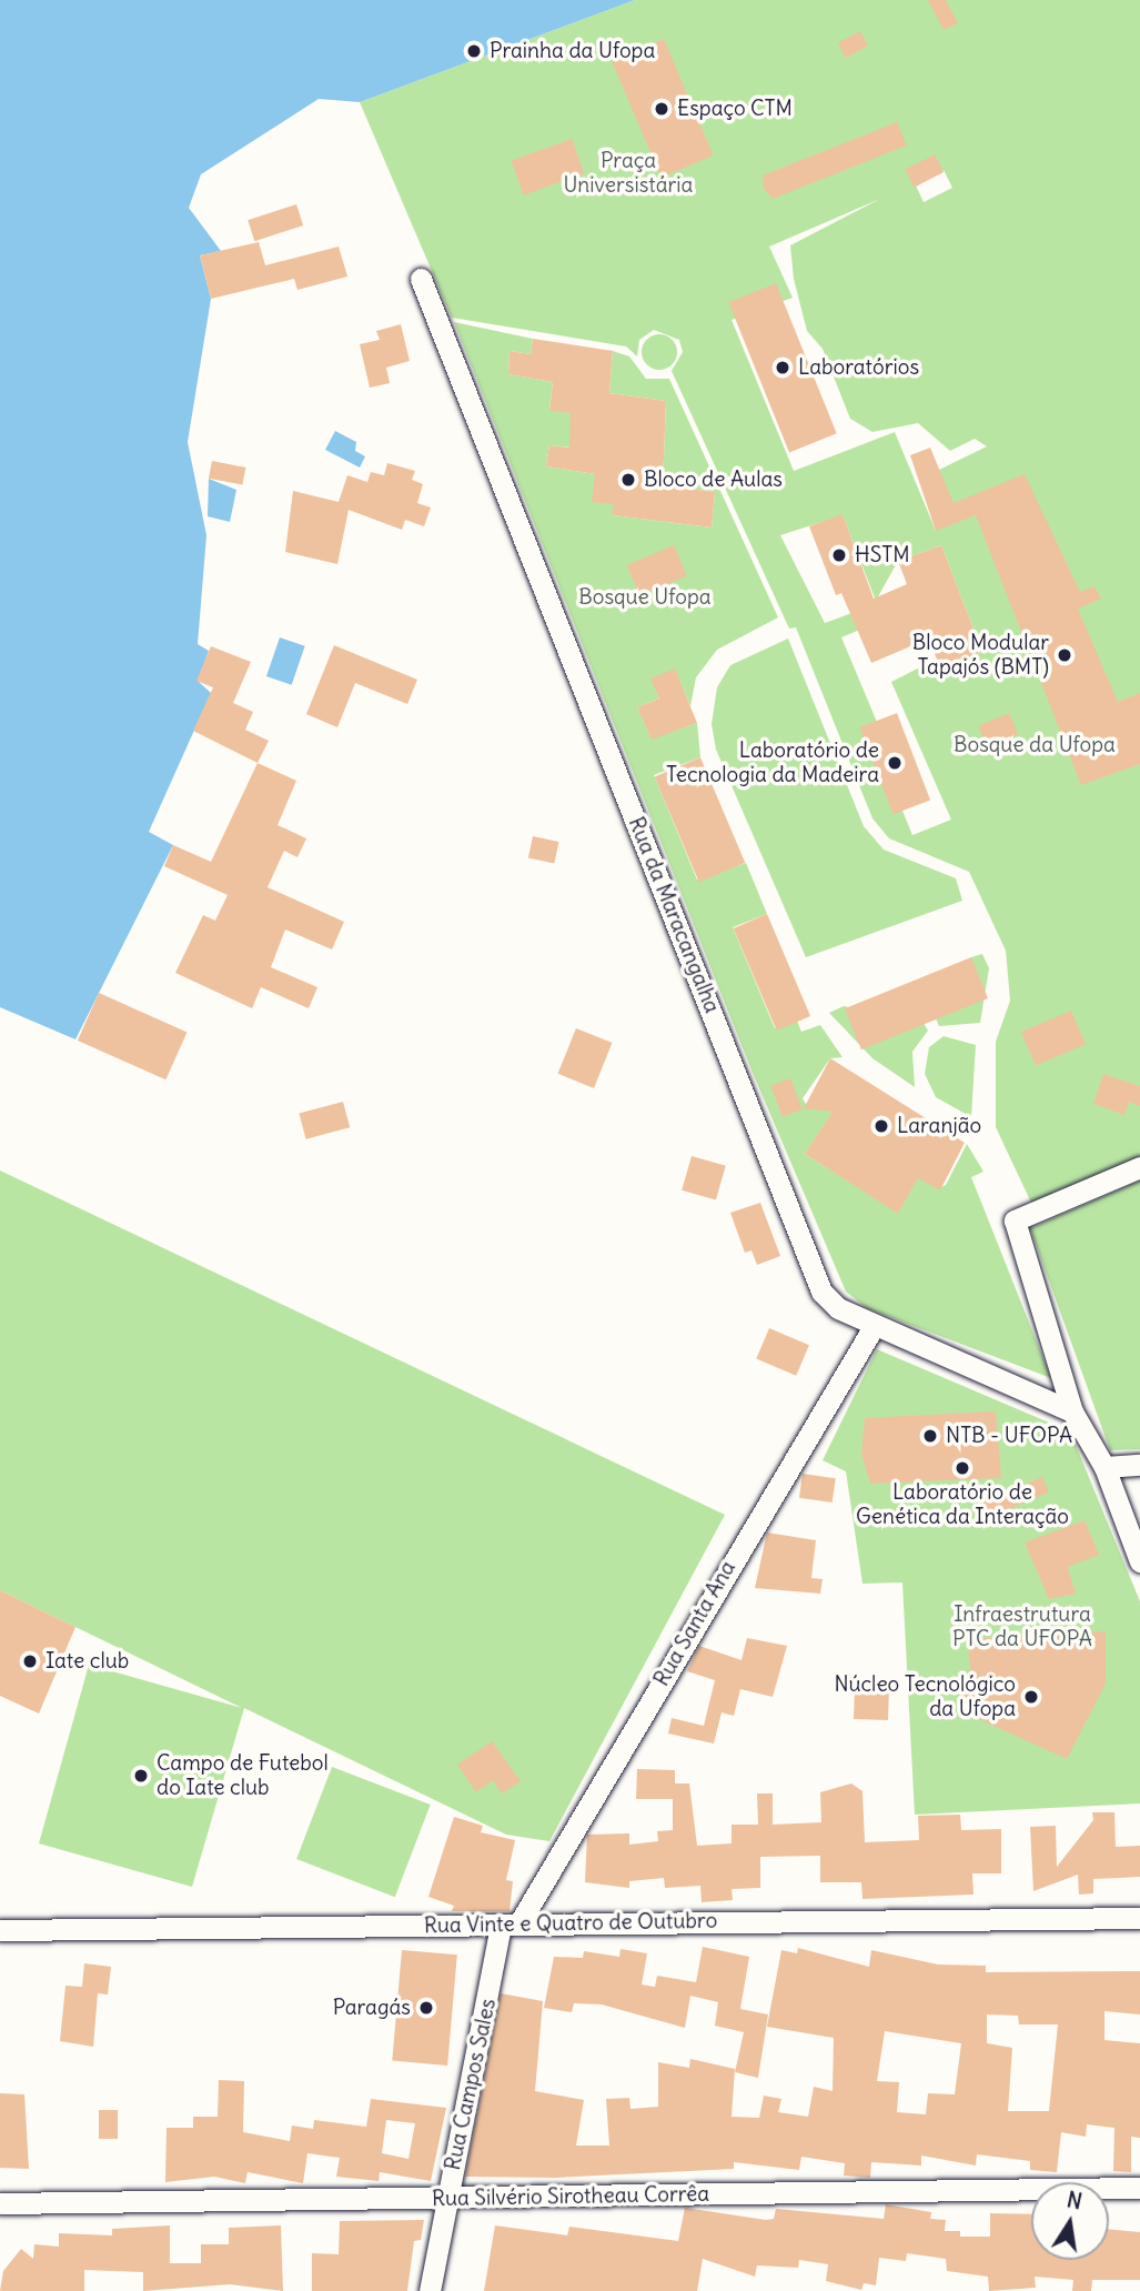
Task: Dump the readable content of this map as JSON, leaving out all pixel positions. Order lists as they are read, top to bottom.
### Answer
{
  "streets": {
    "street": [
      "Rua da Maracangalha",
      "Rua Santa Ana",
      "Rua Vinte e Quatro de Outubro",
      "Rua Campos Sales",
      "Rua Silvério Sirotheau Corrêa"
    ]
  },
  "crossings": [
    ["Rua da Maracangalha", "Rua Santa Ana"],
    ["Rua Santa Ana", "Rua Vinte e Quatro de Outubro"],
    ["Rua Santa Ana", "Rua Campos Sales"],
    ["Rua Vinte e Quatro de Outubro", "Rua Campos Sales"],
    ["Rua Campos Sales", "Rua Silvério Sirotheau Corrêa"]
  ],
  "parks": [
    "Praça Universistária",
    "Bosque Ufopa",
    "Bosque da Ufopa",
    "Infraestrutura PTC da UFOPA"
  ],
  "places": [
    "Prainha da Ufopa",
    "Espaço CTM",
    "Laboratórios",
    "Bloco de Aulas",
    "HSTM",
    "Bloco Modular Tapajós (BMT)",
    "Laboratório de Tecnologia da Madeira",
    "Laranjão",
    "NTB - UFOPA",
    "Laboratório de Genética da Interação",
    "Iate club",
    "Núcleo Tecnológico da Ufopa",
    "Campo de Futebol do Iate club",
    "Paragás"
  ],
  "north": "top"
}
